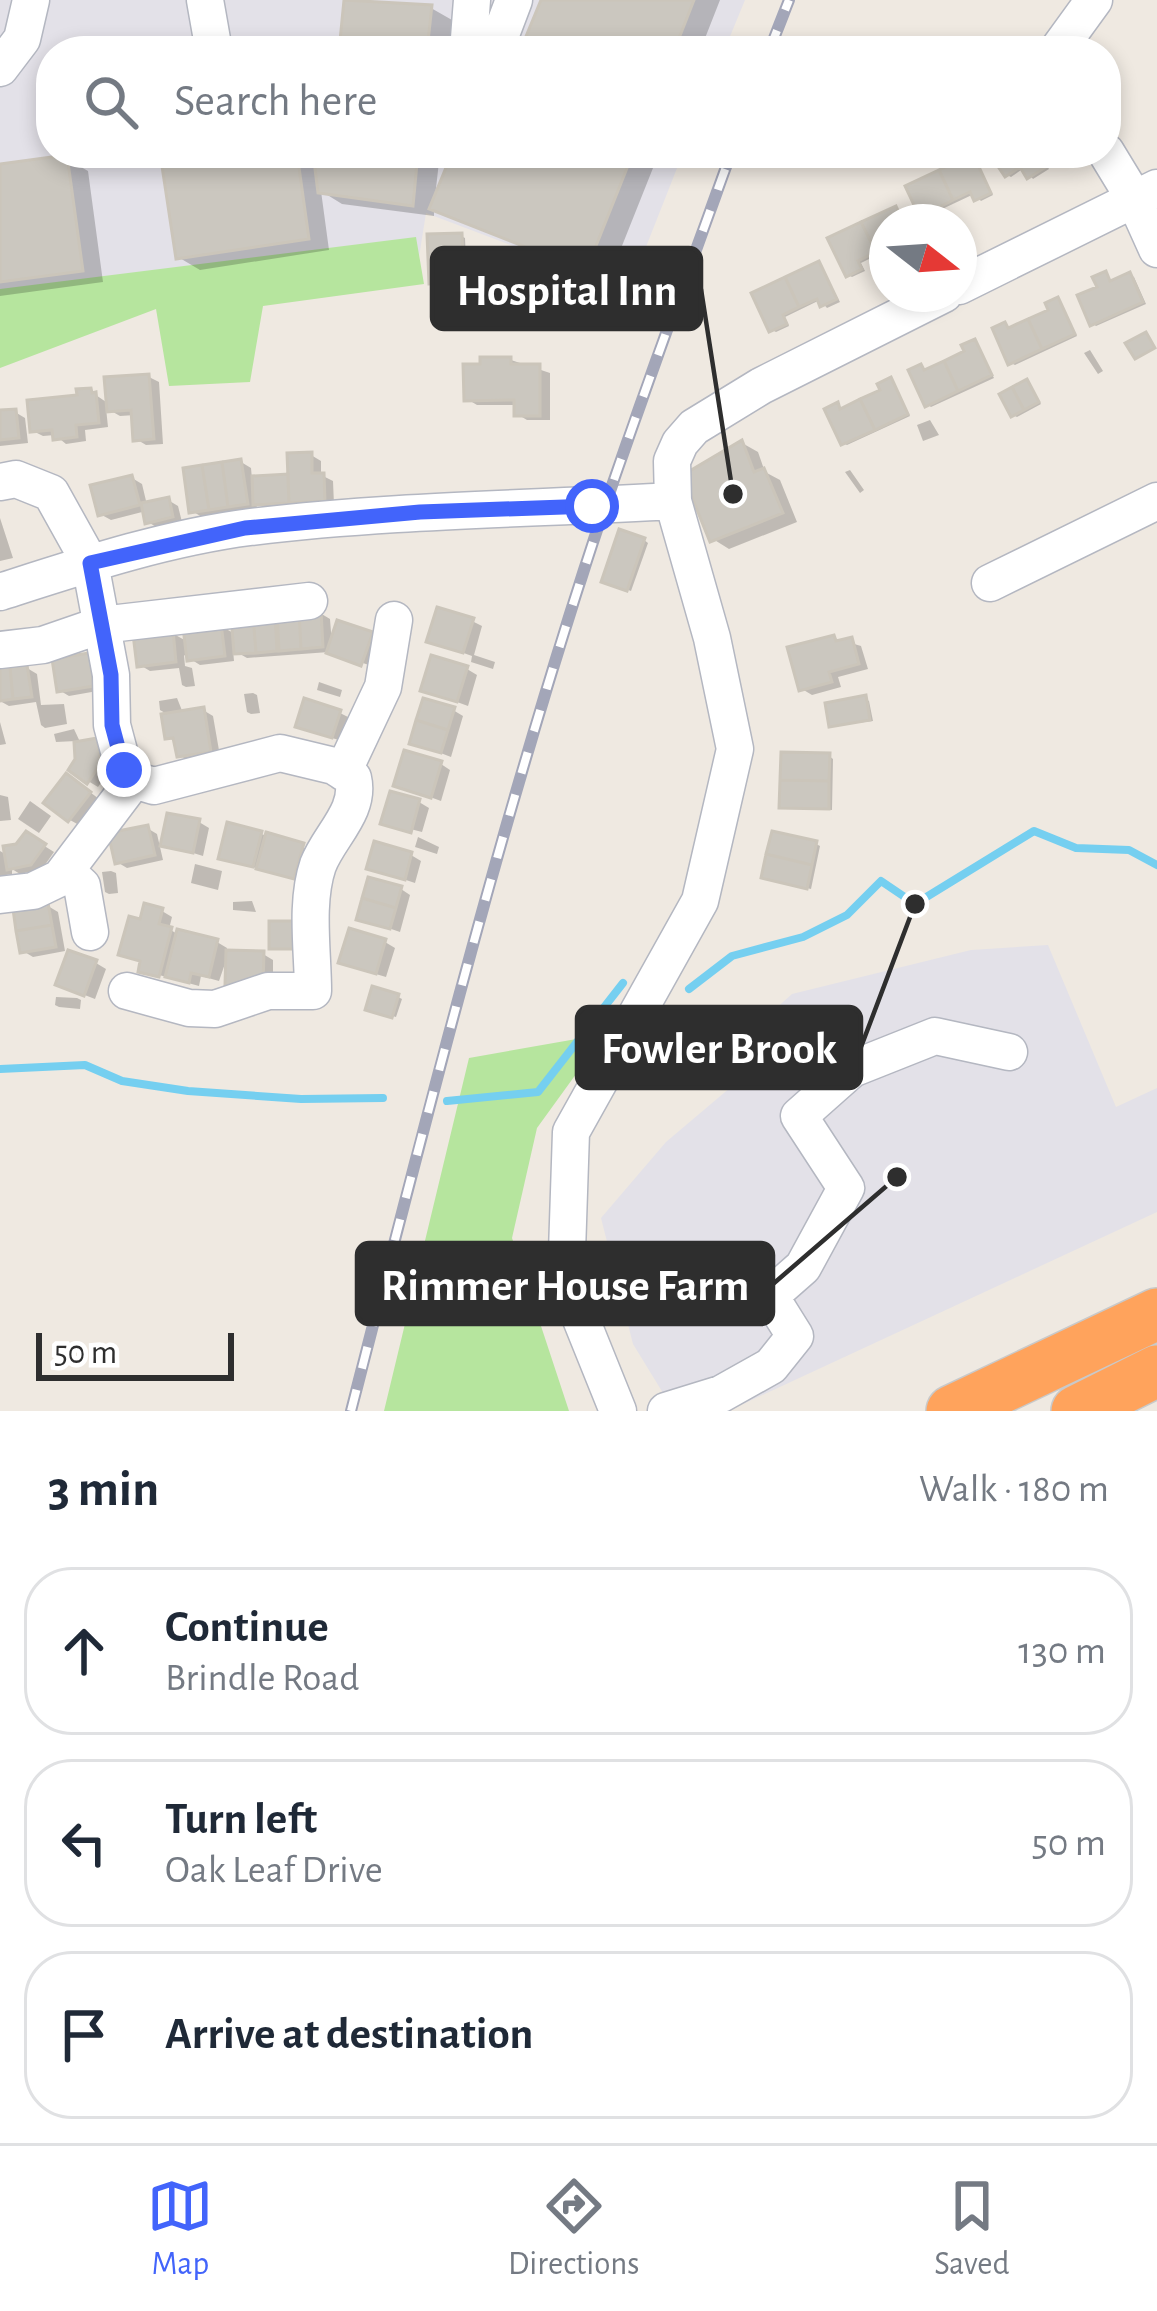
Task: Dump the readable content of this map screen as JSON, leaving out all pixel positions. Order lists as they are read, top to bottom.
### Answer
{
  "places": ["Hospital Inn", "Fowler Brook", "Rimmer House Farm"],
  "scale_bar": "50 m",
  "north": "right",
  "page": {
    "search": "Search here",
    "scale": "50 m",
    "heading": ["3 min", "Walk · 180 m"],
    "list": [
      ["Continue", "Brindle Road", "130 m"],
      ["Turn left", "Oak Leaf Drive", "50 m"],
      "Arrive at destination"
    ],
    "nav": ["Map", "Directions", "Saved"]
  }
}
